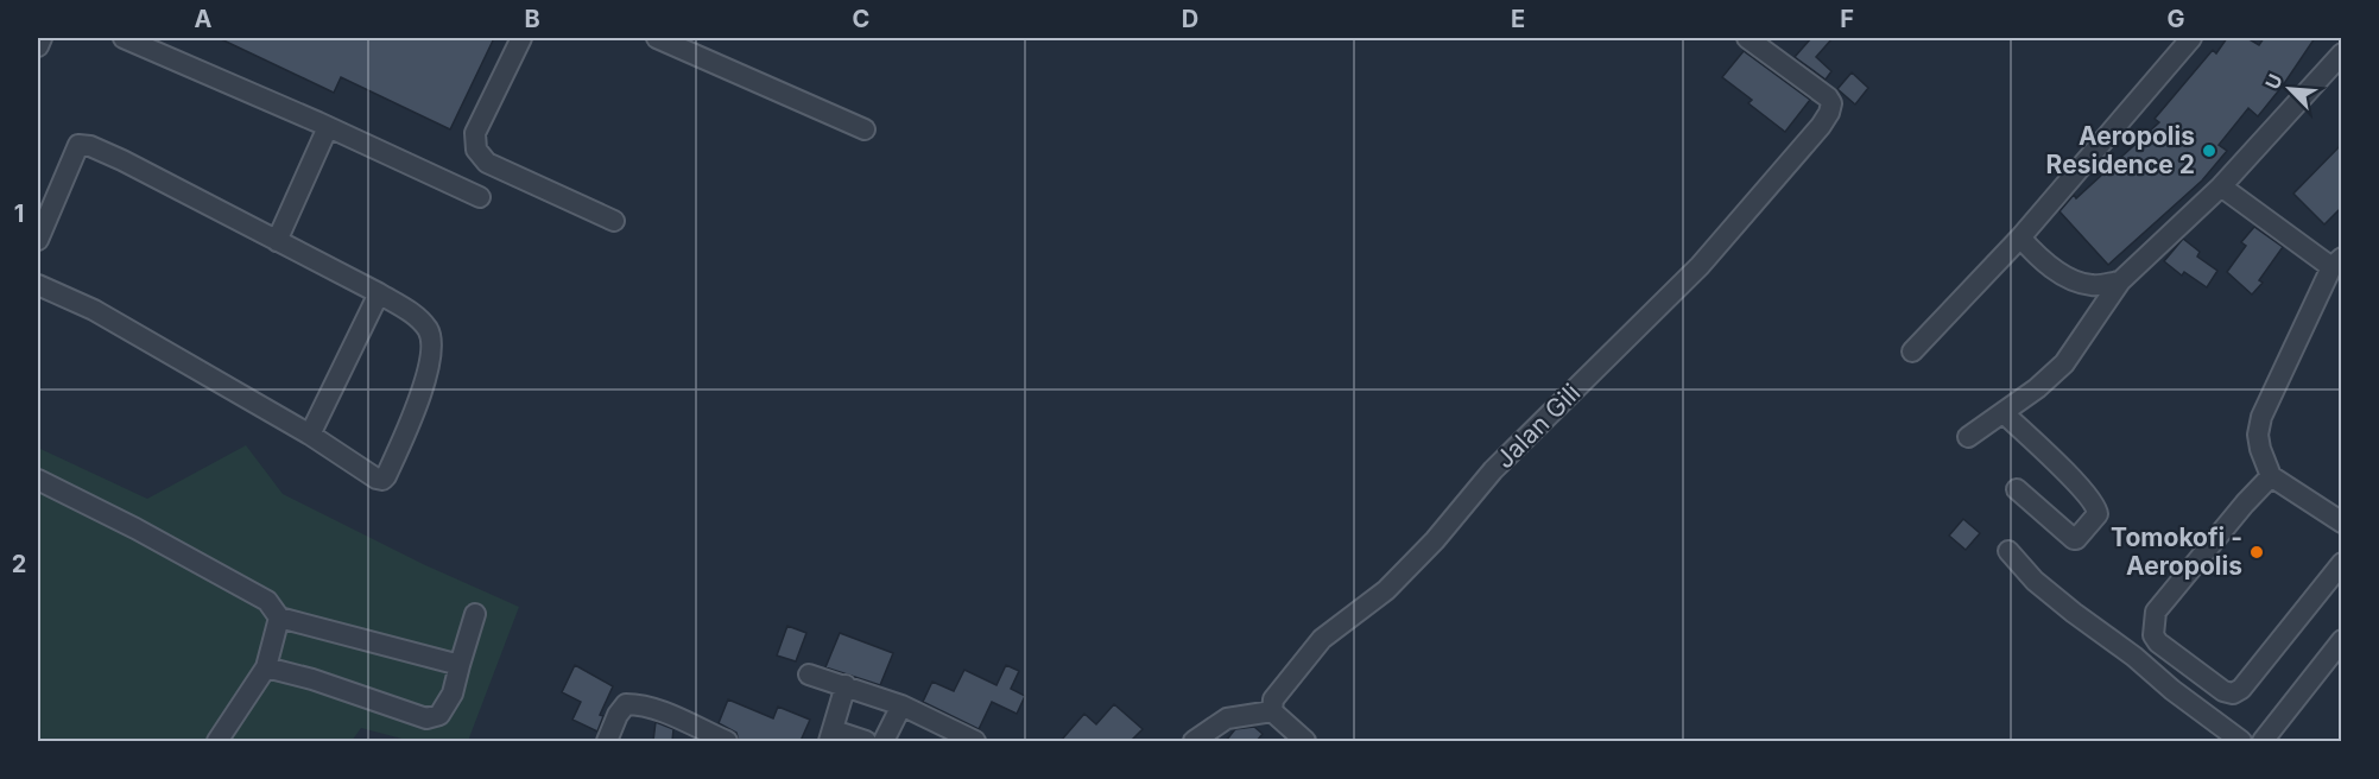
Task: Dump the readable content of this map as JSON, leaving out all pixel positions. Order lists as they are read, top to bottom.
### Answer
{
  "streets": {
    "street": ["Jalan Gili"]
  },
  "places": ["Aeropolis Residence 2", "Tomokofi - Aeropolis"],
  "north": "top left",
  "grid": {
    "columns": [
      "A",
      "B",
      "C",
      "D",
      "E",
      "F",
      "G"
    ],
    "rows": ["1", "2"]
  }
}
